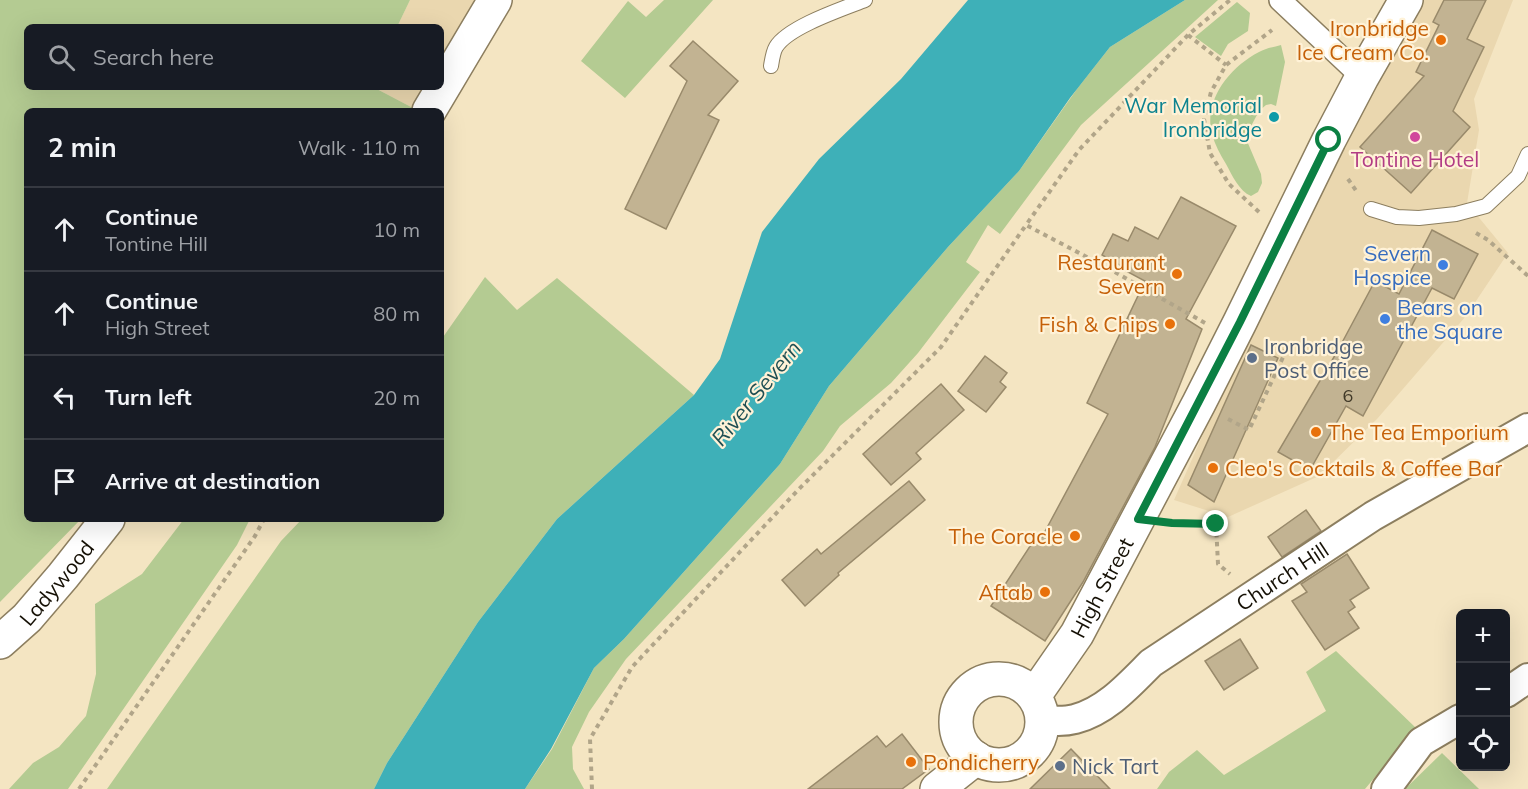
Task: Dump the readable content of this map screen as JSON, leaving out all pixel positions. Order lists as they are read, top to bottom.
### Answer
{
  "streets": {
    "street": ["Church Hill", "Ladywood", "High Street"]
  },
  "crossings": [
    ["Church Hill", "High Street"]
  ],
  "water": ["River Severn"],
  "places": [
    "Ironbridge Ice Cream Co.",
    "War Memorial Ironbridge",
    "Tontine Hotel",
    "Severn Hospice",
    "Restaurant Severn",
    "Bears on the Square",
    "Fish & Chips",
    "Ironbridge Post Office",
    "The Tea Emporium",
    "Cleo's Cocktails & Coffee Bar",
    "The Coracle",
    "Aftab",
    "Pondicherry",
    "Nick Tart"
  ],
  "house_numbers": ["6"],
  "page": {
    "search": "Search here",
    "heading": ["2 min", "Walk · 110 m"],
    "list": [
      ["Continue", "Tontine Hill", "10 m"],
      ["Continue", "High Street", "80 m"],
      ["Turn left", "20 m"],
      "Arrive at destination"
    ],
    "map_buttons": ["+", "−"]
  }
}
